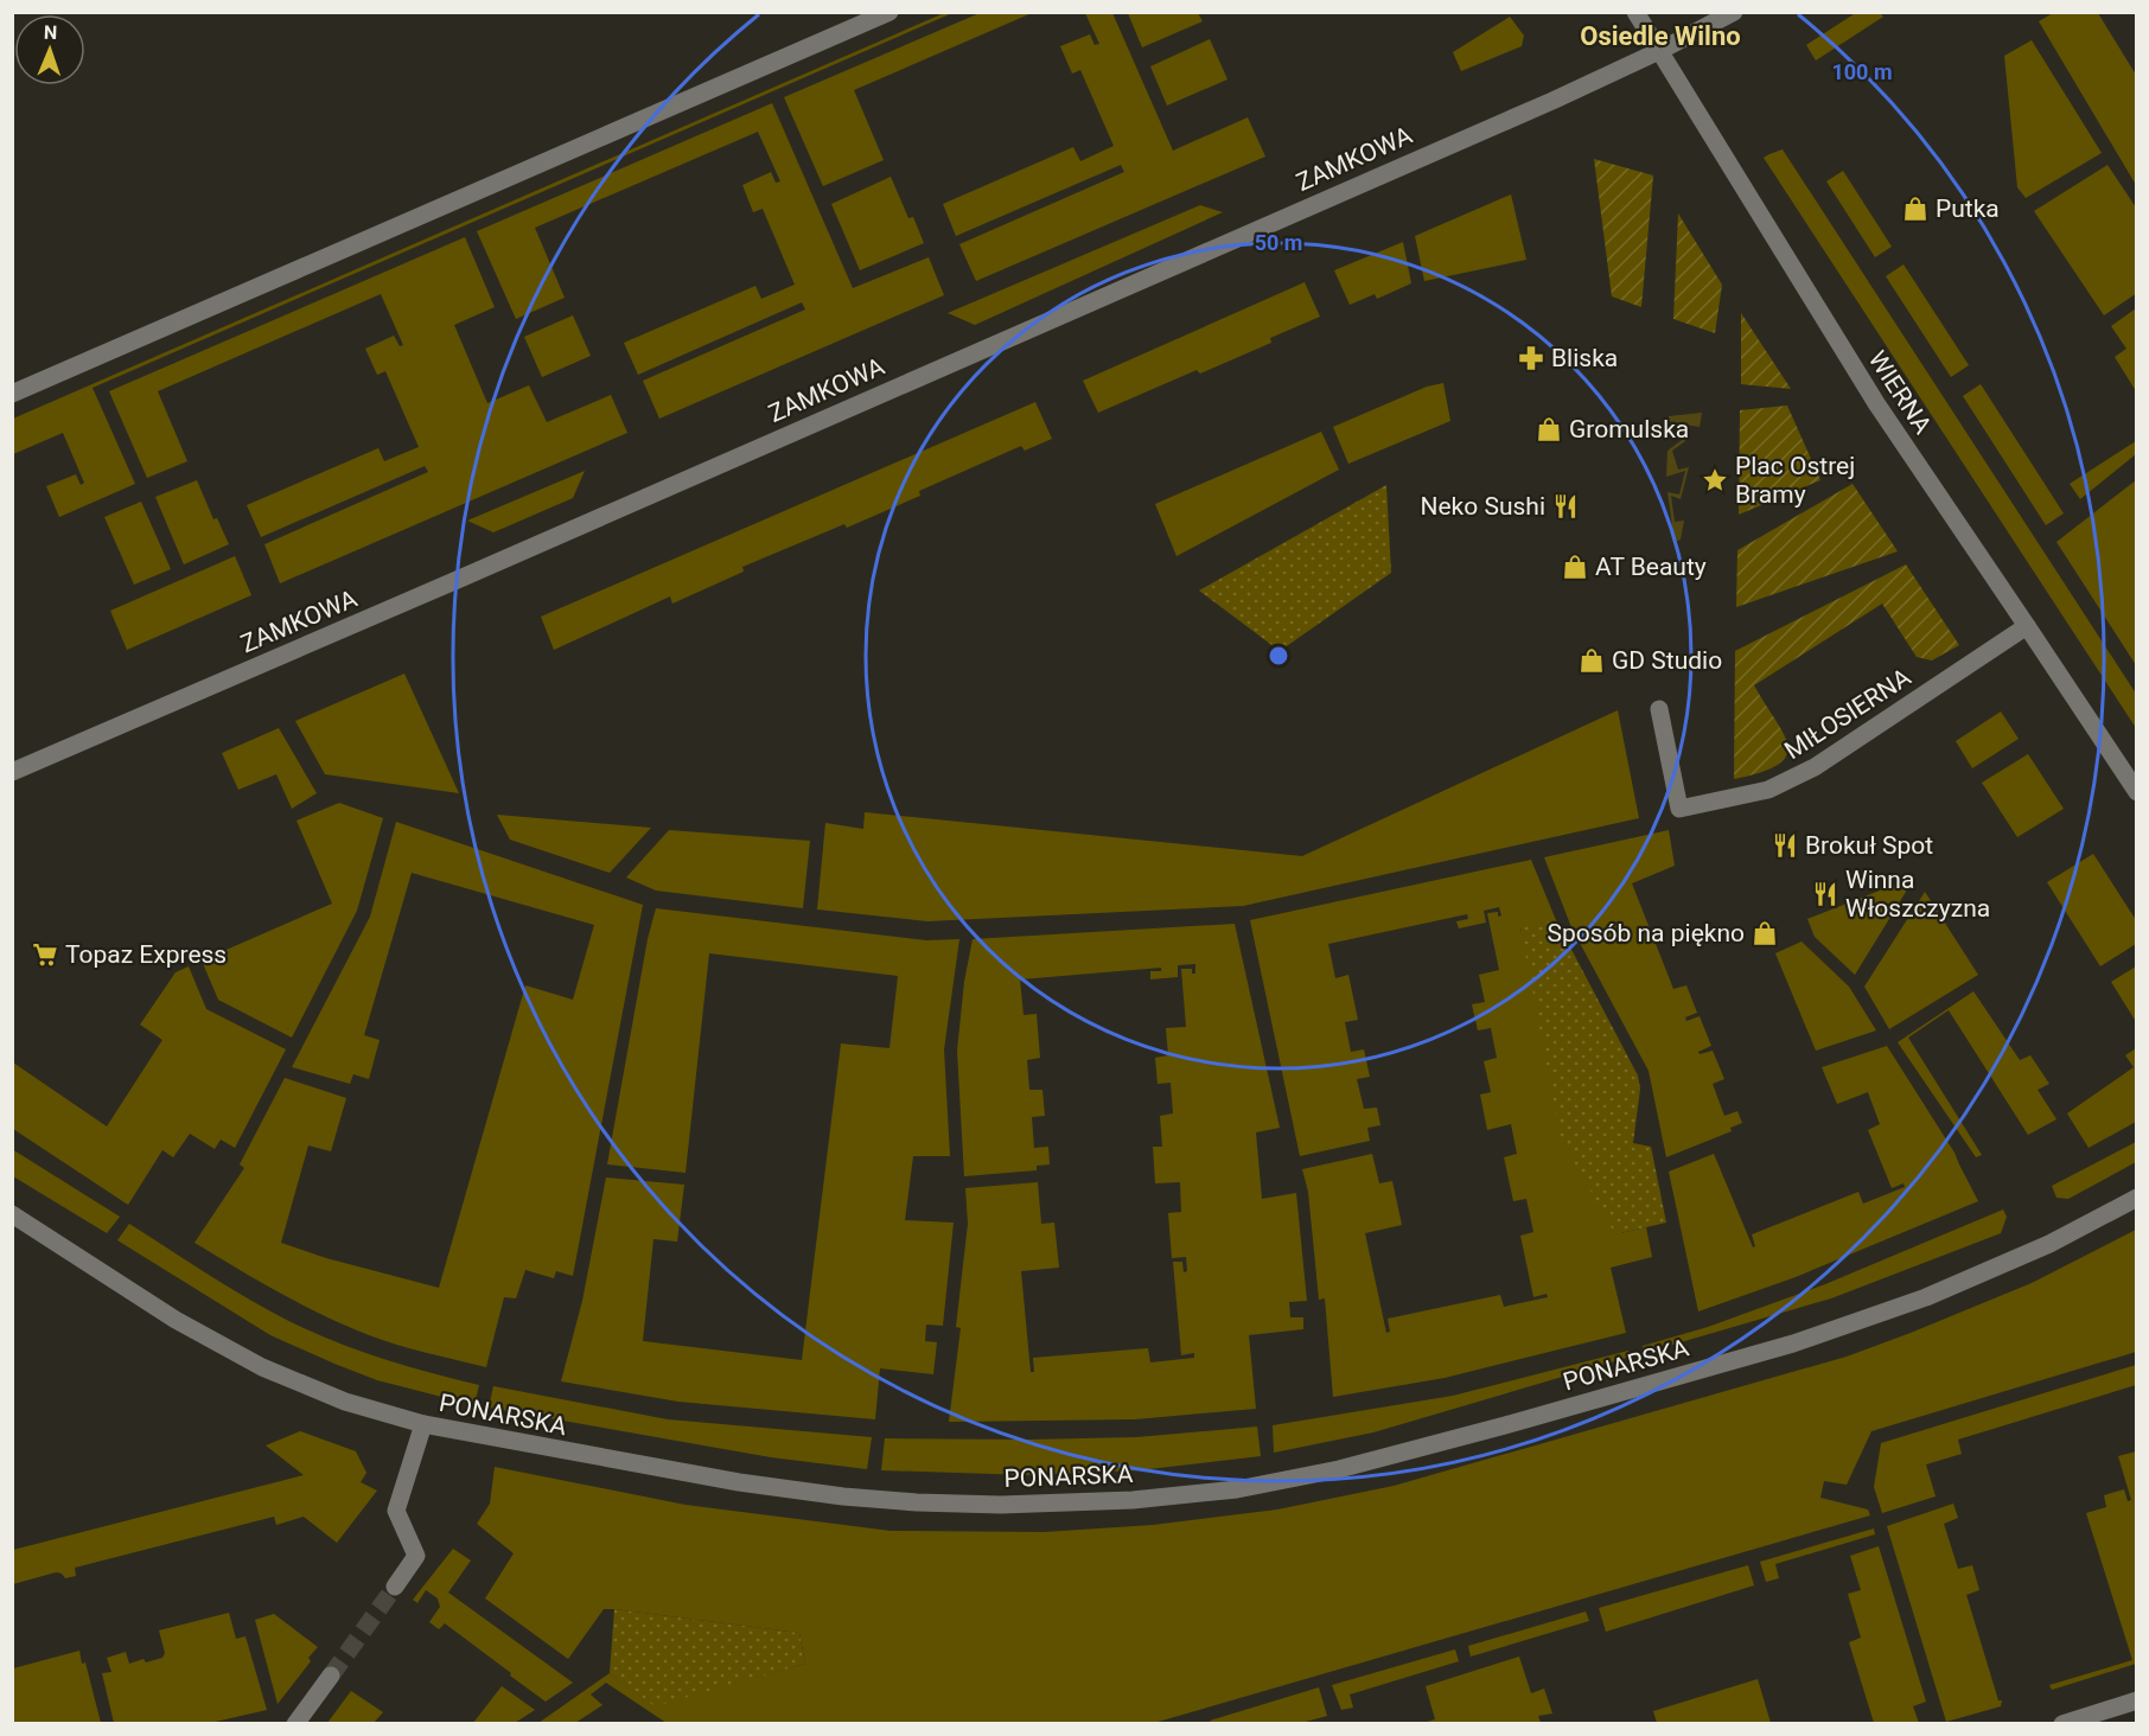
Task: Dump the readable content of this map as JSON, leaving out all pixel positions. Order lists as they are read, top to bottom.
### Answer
{
  "streets": {
    "street": [
      "ZAMKOWA",
      "WIERNA",
      "MIŁOSIERNA",
      "PONARSKA"
    ]
  },
  "crossings": [
    ["ZAMKOWA", "WIERNA"],
    ["WIERNA", "MIŁOSIERNA"]
  ],
  "districts": ["Osiedle Wilno"],
  "places": {
    "shop": [
      "Putka",
      "Gromulska",
      "AT Beauty",
      "GD Studio",
      "Sposób na piękno"
    ],
    "pharmacy": ["Bliska"],
    "place": ["Plac Ostrej Bramy"],
    "restaurant": ["Neko Sushi", "Brokuł Spot", "Winna Włoszczyzna"],
    "supermarket": ["Topaz Express"]
  },
  "north": "top",
  "rings": ["100 m", "50 m"]
}
